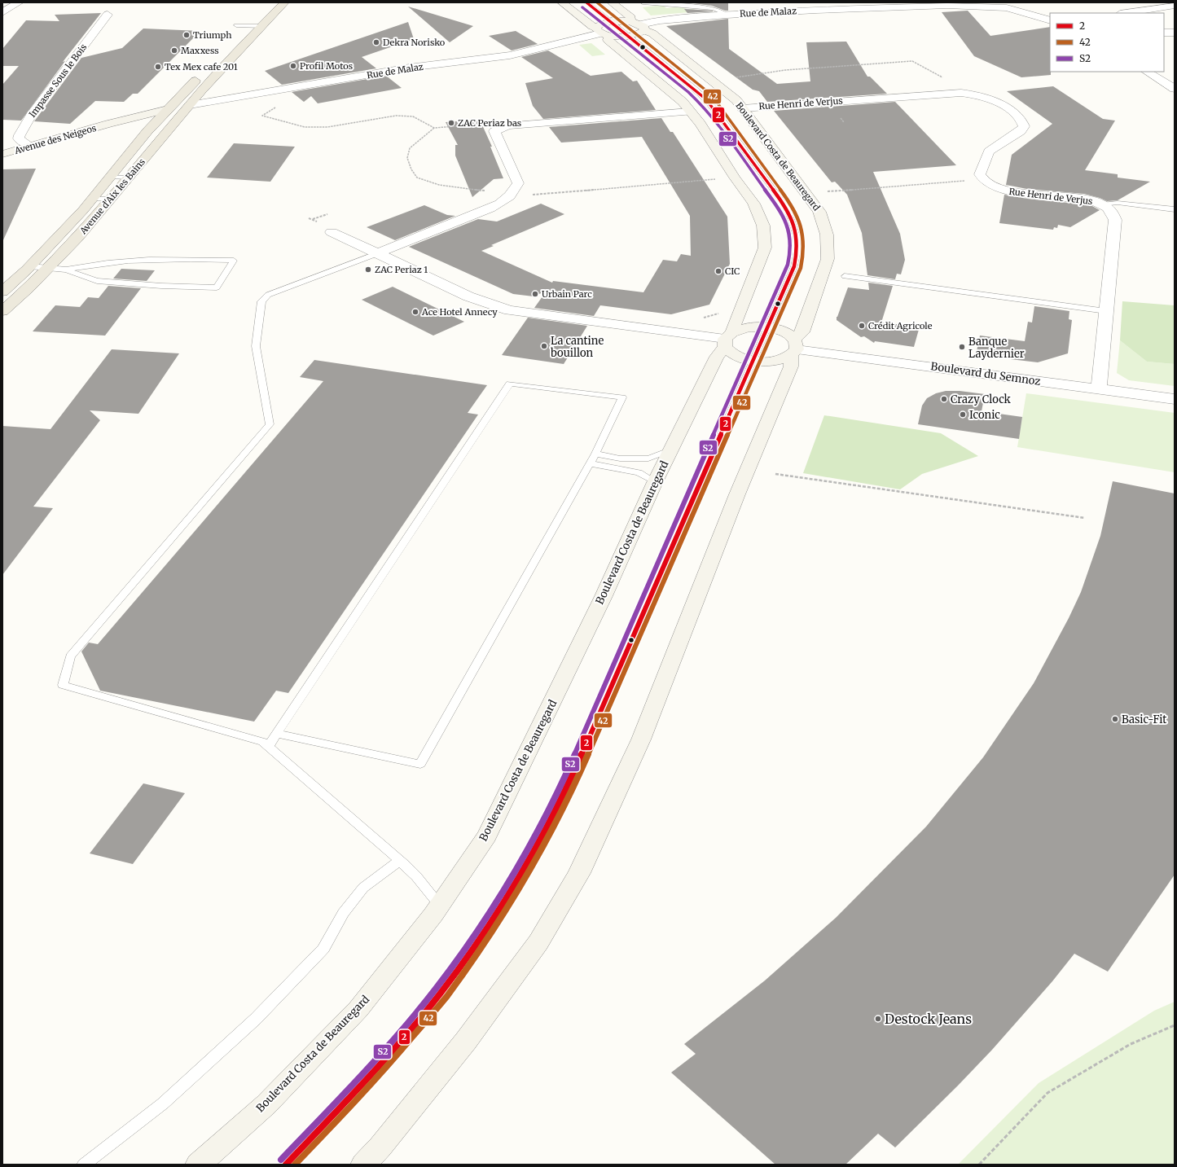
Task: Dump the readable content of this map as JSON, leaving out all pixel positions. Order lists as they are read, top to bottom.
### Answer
{
  "streets": {
    "main road": ["Avenue d'Aix les Bains"],
    "street": [
      "Rue de Malaz",
      "Impasse Sous le Bois",
      "Rue Henri de Verjus",
      "Avenue des Neigeos",
      "Boulevard Costa de Beauregard",
      "Boulevard du Semnoz"
    ]
  },
  "crossings": [
    ["Rue de Malaz", "Boulevard Costa de Beauregard"],
    ["Rue de Malaz", "Avenue d'Aix les Bains"],
    ["Impasse Sous le Bois", "Avenue des Neigeos"],
    ["Rue Henri de Verjus", "Boulevard Costa de Beauregard"],
    ["Rue Henri de Verjus", "Boulevard du Semnoz"],
    ["Avenue des Neigeos", "Avenue d'Aix les Bains"],
    ["Boulevard Costa de Beauregard", "Boulevard du Semnoz"]
  ],
  "places": [
    "Triumph",
    "Dekra Norisko",
    "Maxxess",
    "Profil Motos",
    "Tex Mex cafe 201",
    "ZAC Periaz bas",
    "ZAC Periaz 1",
    "CIC",
    "Urbain Parc",
    "Ace Hotel Annecy",
    "Crédit Agricole",
    "La cantine bouillon",
    "Banque Laydernier",
    "Crazy Clock",
    "Iconic",
    "Basic-Fit",
    "Destock Jeans"
  ],
  "lines": ["transit line 2", "transit line 42", "transit line S2"],
  "legend": ["2", "42", "S2"]
}
